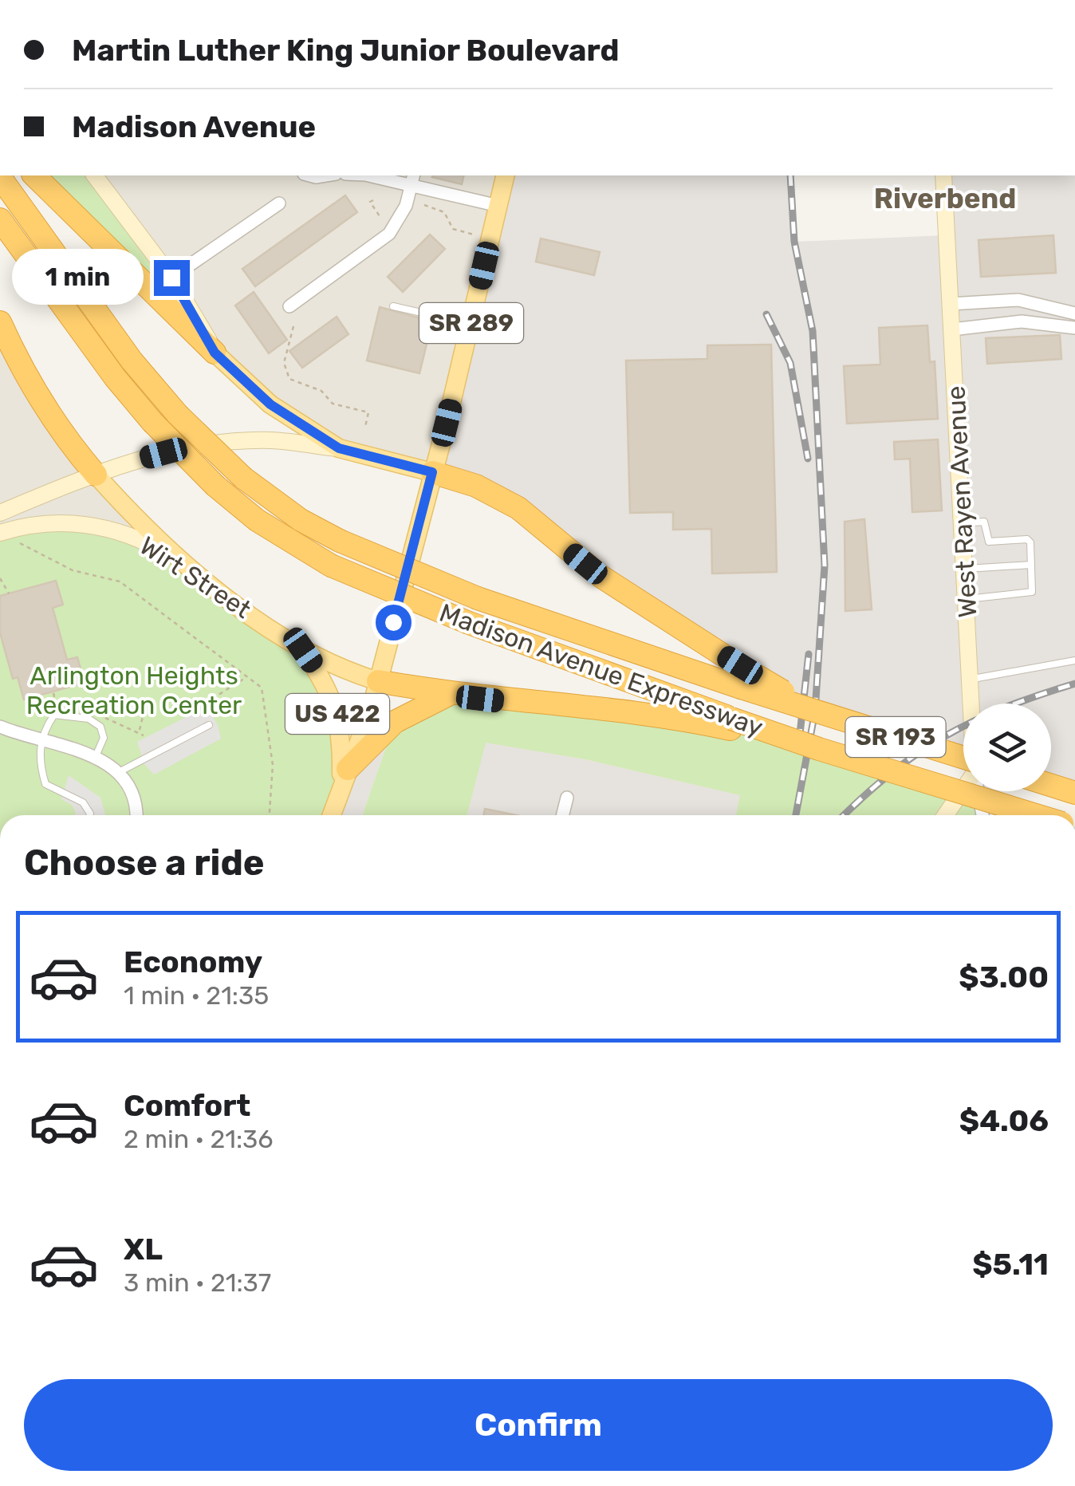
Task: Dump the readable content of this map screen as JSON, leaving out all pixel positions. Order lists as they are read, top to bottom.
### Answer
{
  "streets": {
    "highway": ["Madison Avenue Expressway", "US 422", "SR 193"],
    "main road": ["SR 289", "Wirt Street"],
    "street": ["West Rayen Avenue"]
  },
  "crossings": [
    ["SR 289", "US 422"],
    ["SR 289", "SR 193"],
    ["Wirt Street", "US 422"],
    ["Madison Avenue Expressway", "SR 193"],
    ["US 422", "SR 193"]
  ],
  "districts": ["Riverbend"],
  "parks": ["Arlington Heights Recreation Center"],
  "page": {
    "banner": ["Martin Luther King Junior Boulevard", "Madison Avenue"],
    "bubble": "1 min",
    "heading": "Choose a ride",
    "list": [
      {
        "name": "Economy",
        "note": "1 min · 21:35",
        "value": "$3.00"
      },
      {
        "name": "Comfort",
        "note": "2 min · 21:36",
        "value": "$4.06"
      },
      {
        "name": "XL",
        "note": "3 min · 21:37",
        "value": "$5.11"
      }
    ],
    "buttons": "Confirm"
  }
}
